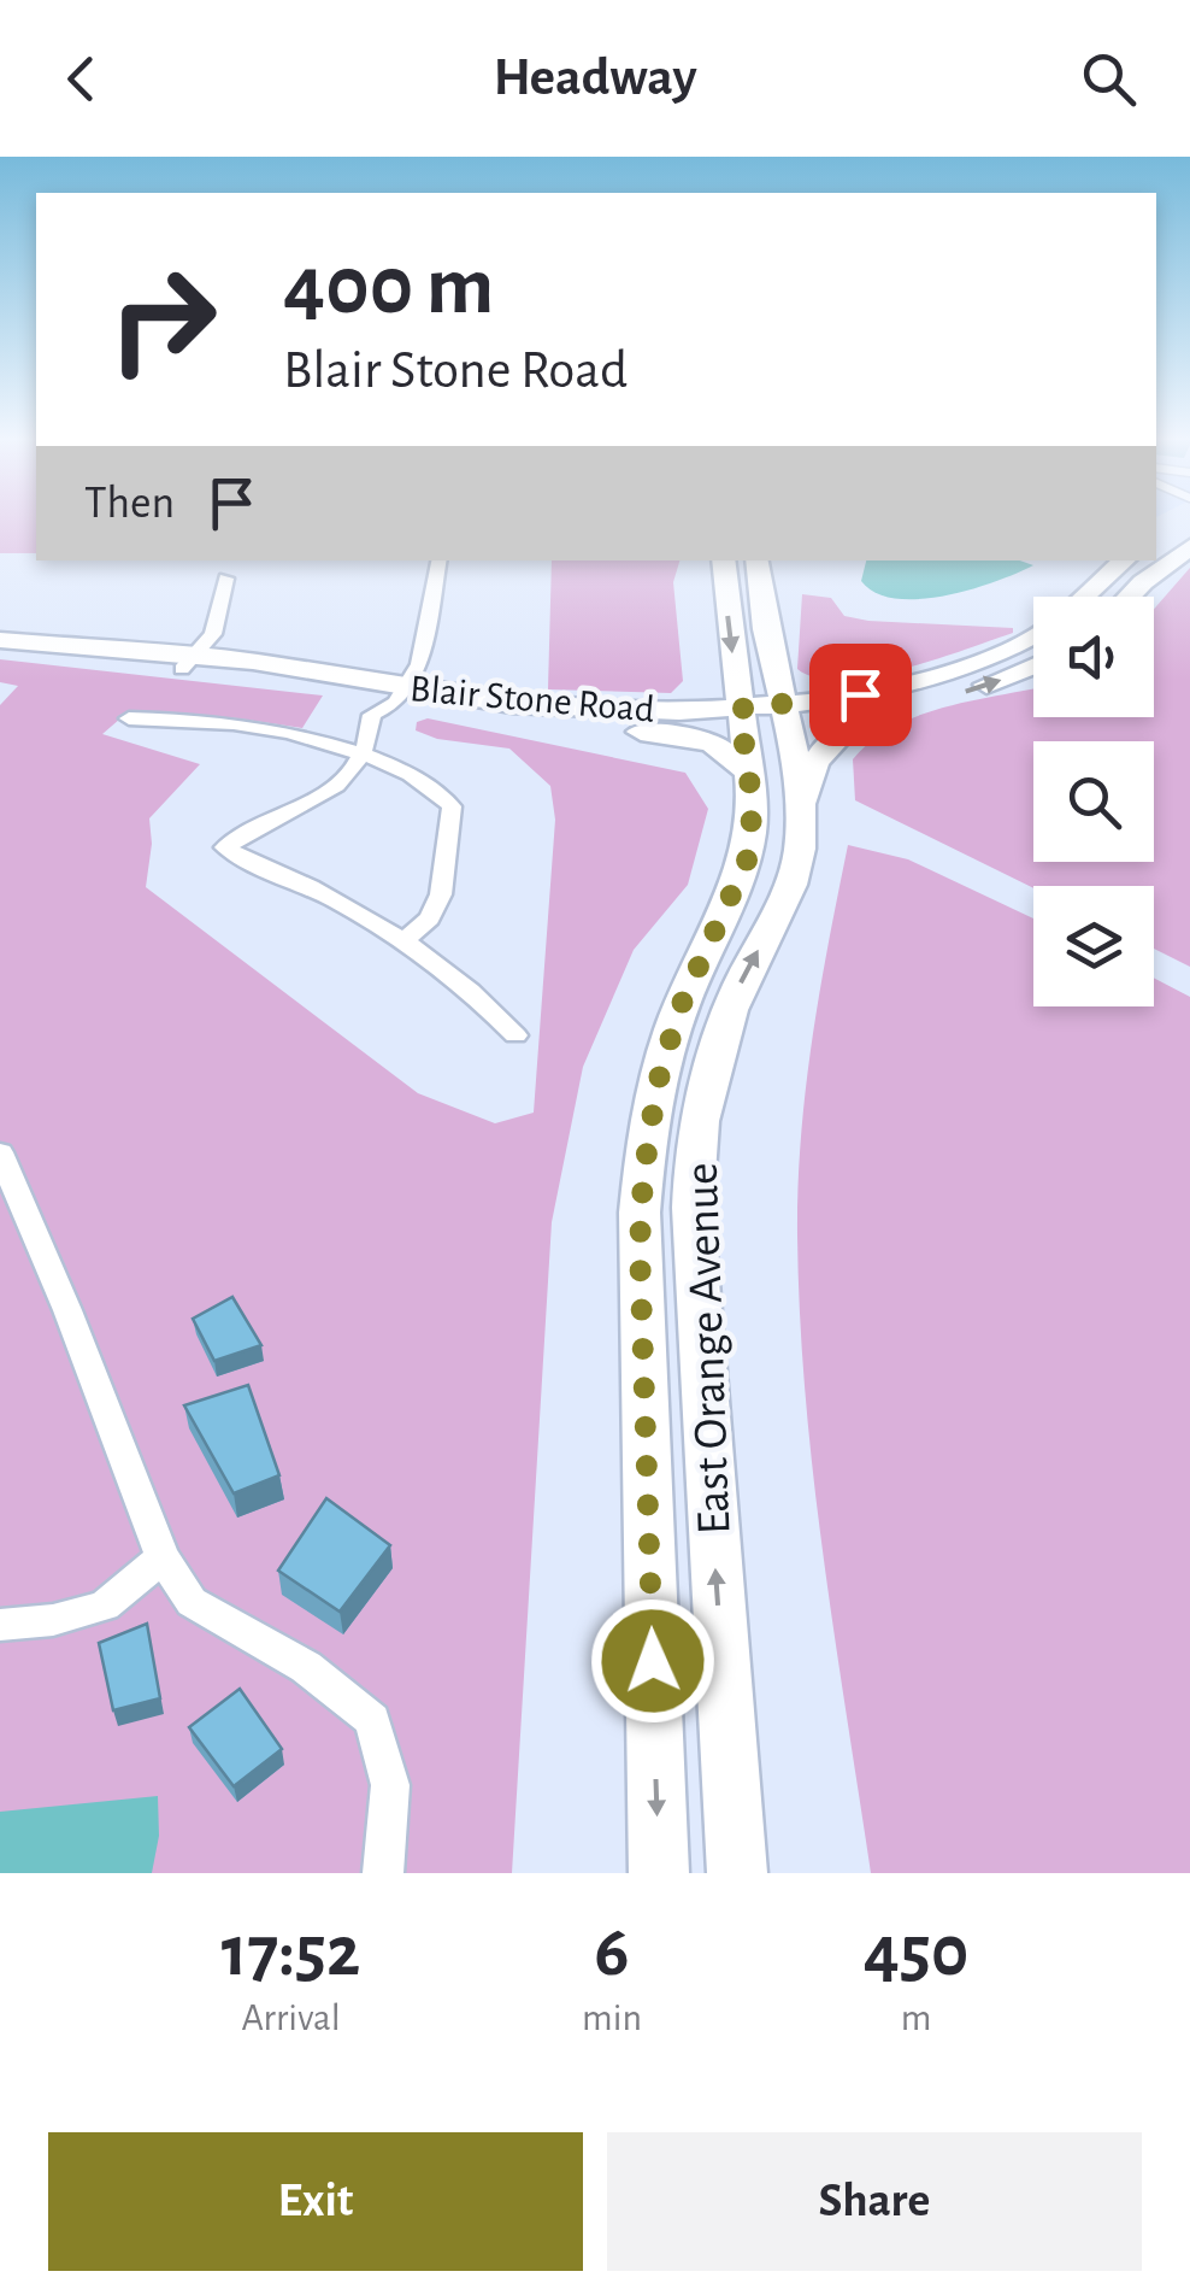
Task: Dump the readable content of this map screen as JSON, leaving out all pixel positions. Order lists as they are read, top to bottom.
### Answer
{
  "streets": {
    "street": ["Blair Stone Road", "East Orange Avenue"]
  },
  "crossings": [
    ["Blair Stone Road", "East Orange Avenue"]
  ],
  "page": {
    "header": "Headway",
    "turn": ["400 m", "Blair Stone Road"],
    "then": "Then",
    "eta": [
      "17:52",
      "Arrival",
      "6",
      "min",
      "450",
      "m"
    ],
    "buttons": ["Exit", "Share"]
  }
}
